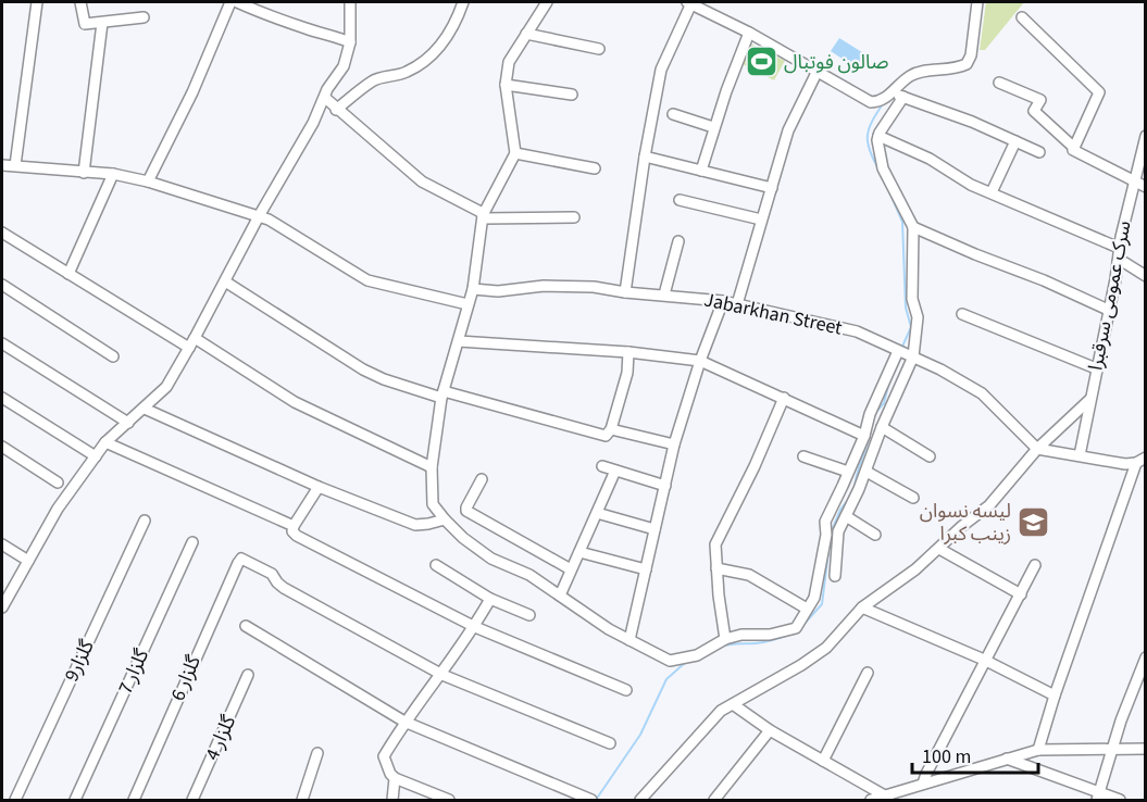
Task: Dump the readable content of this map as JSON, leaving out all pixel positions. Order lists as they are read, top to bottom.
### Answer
{
  "streets": {
    "street": [
      "سرک عمومی سرقبرا",
      "Jabarkhan Street",
      "گلزار9",
      "گلزار 7",
      "گلزار 6",
      "گلزار 4"
    ]
  },
  "places": {
    "sports": ["صالون فوتبال"],
    "school or university": ["لیسه نسوان زینب کبرا"]
  },
  "scale_bar": "100 m"
}
